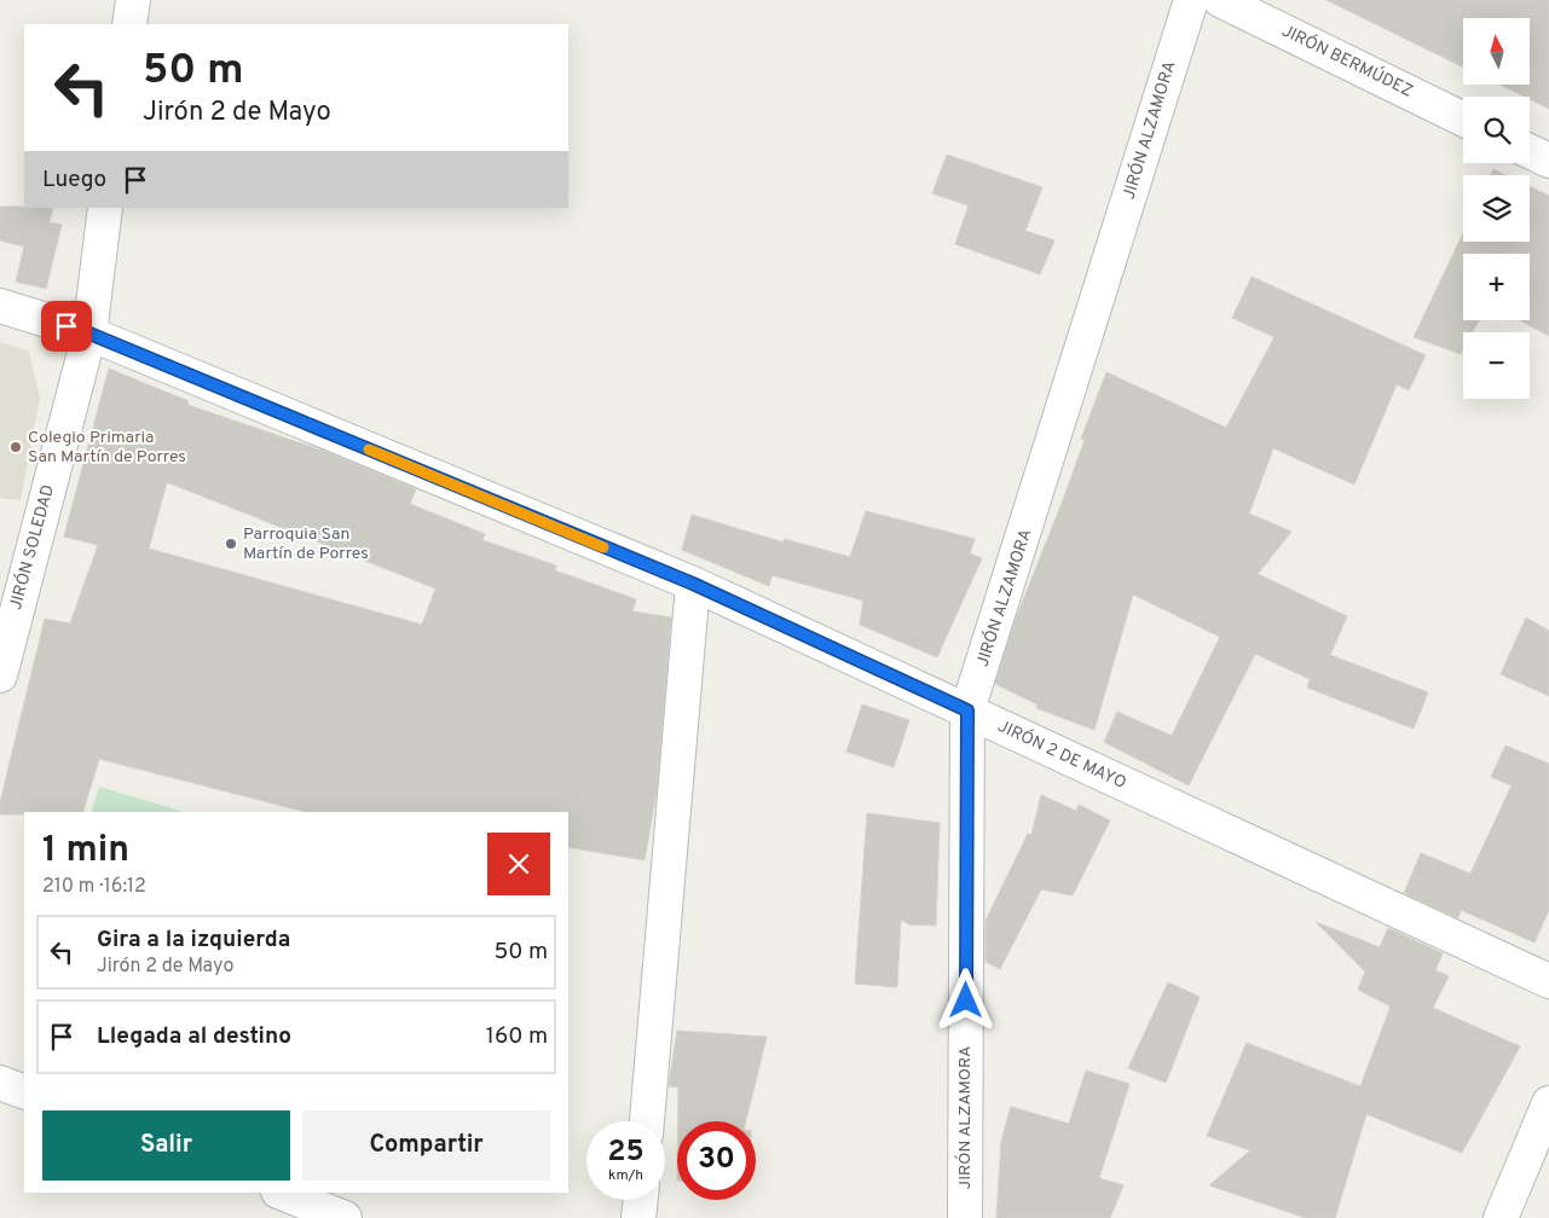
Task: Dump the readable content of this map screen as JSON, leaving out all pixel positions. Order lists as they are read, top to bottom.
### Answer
{
  "streets": {
    "street": [
      "JIRÓN BERMÚDEZ",
      "JIRÓN ALZAMORA",
      "JIRÓN SOLEDAD",
      "JIRÓN 2 DE MAYO"
    ]
  },
  "crossings": [
    ["JIRÓN ALZAMORA", "JIRÓN 2 DE MAYO"],
    ["JIRÓN SOLEDAD", "JIRÓN 2 DE MAYO"]
  ],
  "places": ["Colegio Primaria San Martín de Porres", "Parroquia San Martín de Porres"],
  "north": "top",
  "page": {
    "map_buttons": ["+", "−"],
    "turn": ["50 m", "Jirón 2 de Mayo"],
    "then": "Luego",
    "heading": ["1 min", "210 m · 16:12"],
    "list": [
      {
        "name": "Gira a la izquierda",
        "note": "Jirón 2 de Mayo",
        "value": "50 m"
      },
      {
        "name": "Llegada al destino",
        "value": "160 m"
      }
    ],
    "buttons": ["Salir", "Compartir"],
    "speed": "25 km/h",
    "limit": "30"
  }
}
